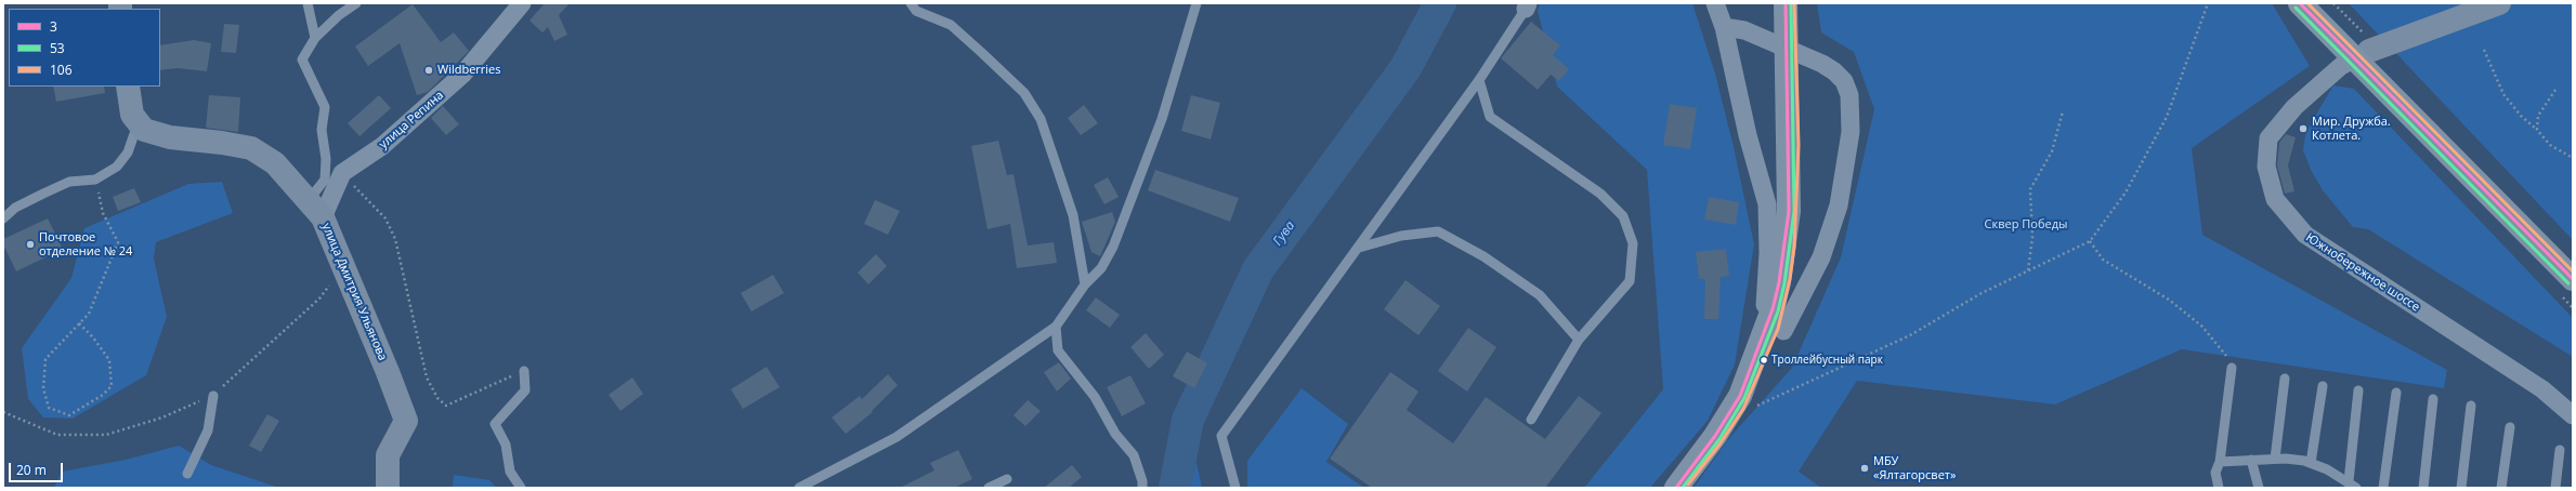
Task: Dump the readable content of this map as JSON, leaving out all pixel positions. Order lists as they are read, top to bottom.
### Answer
{
  "streets": {
    "street": ["улица Репина", "Южнобережное шоссе", "улица Дмитрия Ульянова"]
  },
  "water": ["Гува"],
  "parks": ["Сквер Победы"],
  "places": [
    "Wildberries",
    "Мир. Дружба. Котлета.",
    "Почтовое отделение № 24",
    "Троллейбусный парк",
    "МБУ «Ялтагорсвет»"
  ],
  "lines": ["transit line 3", "transit line 53", "transit line 106"],
  "legend": ["3", "53", "106"],
  "scale_bar": "20 m"
}
